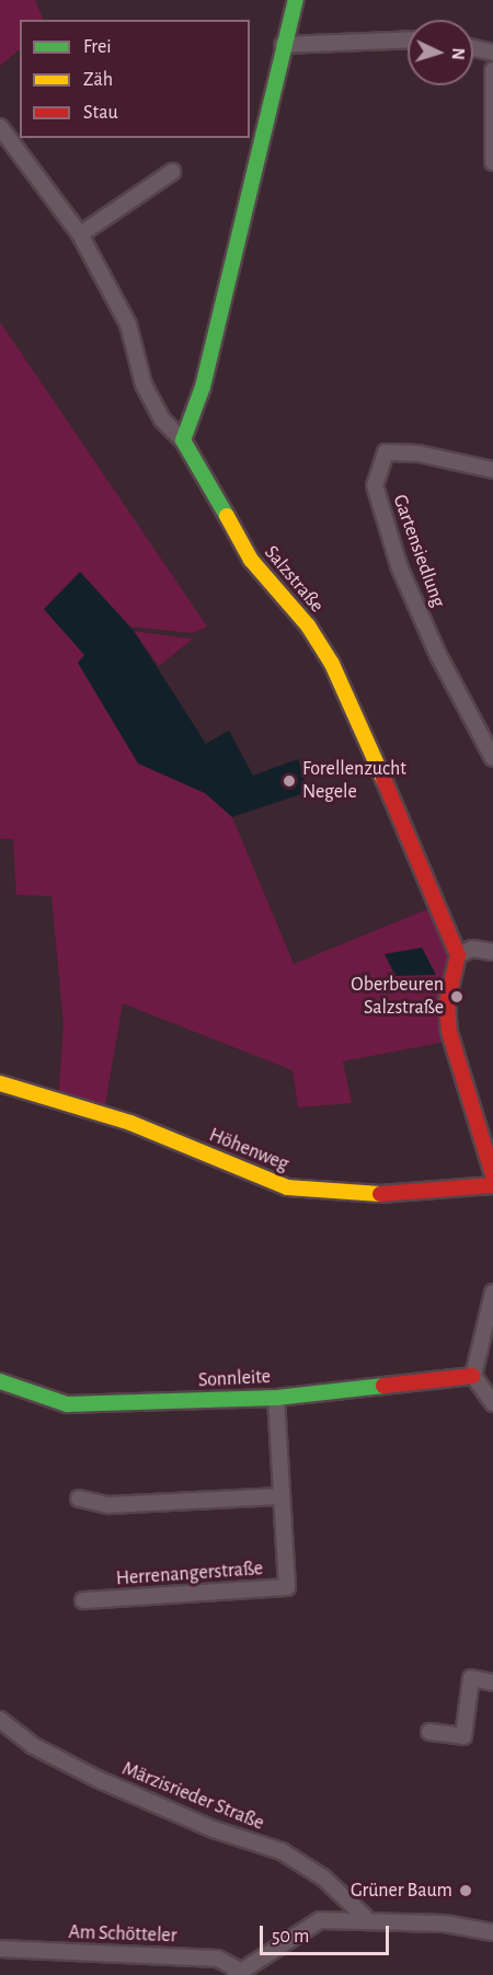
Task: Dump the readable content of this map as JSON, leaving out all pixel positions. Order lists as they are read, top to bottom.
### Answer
{
  "streets": {
    "street": [
      "Gartensiedlung",
      "Salzstraße",
      "Höhenweg",
      "Sonnleite",
      "Herrenangerstraße",
      "Märzisrieder Straße",
      "Am Schötteler"
    ]
  },
  "crossings": [
    ["Sonnleite", "Herrenangerstraße"]
  ],
  "places": ["Forellenzucht Negele", "Oberbeuren Salzstraße", "Grüner Baum"],
  "legend": ["Frei", "Zäh", "Stau"],
  "scale_bar": "50 m",
  "north": "right"
}
